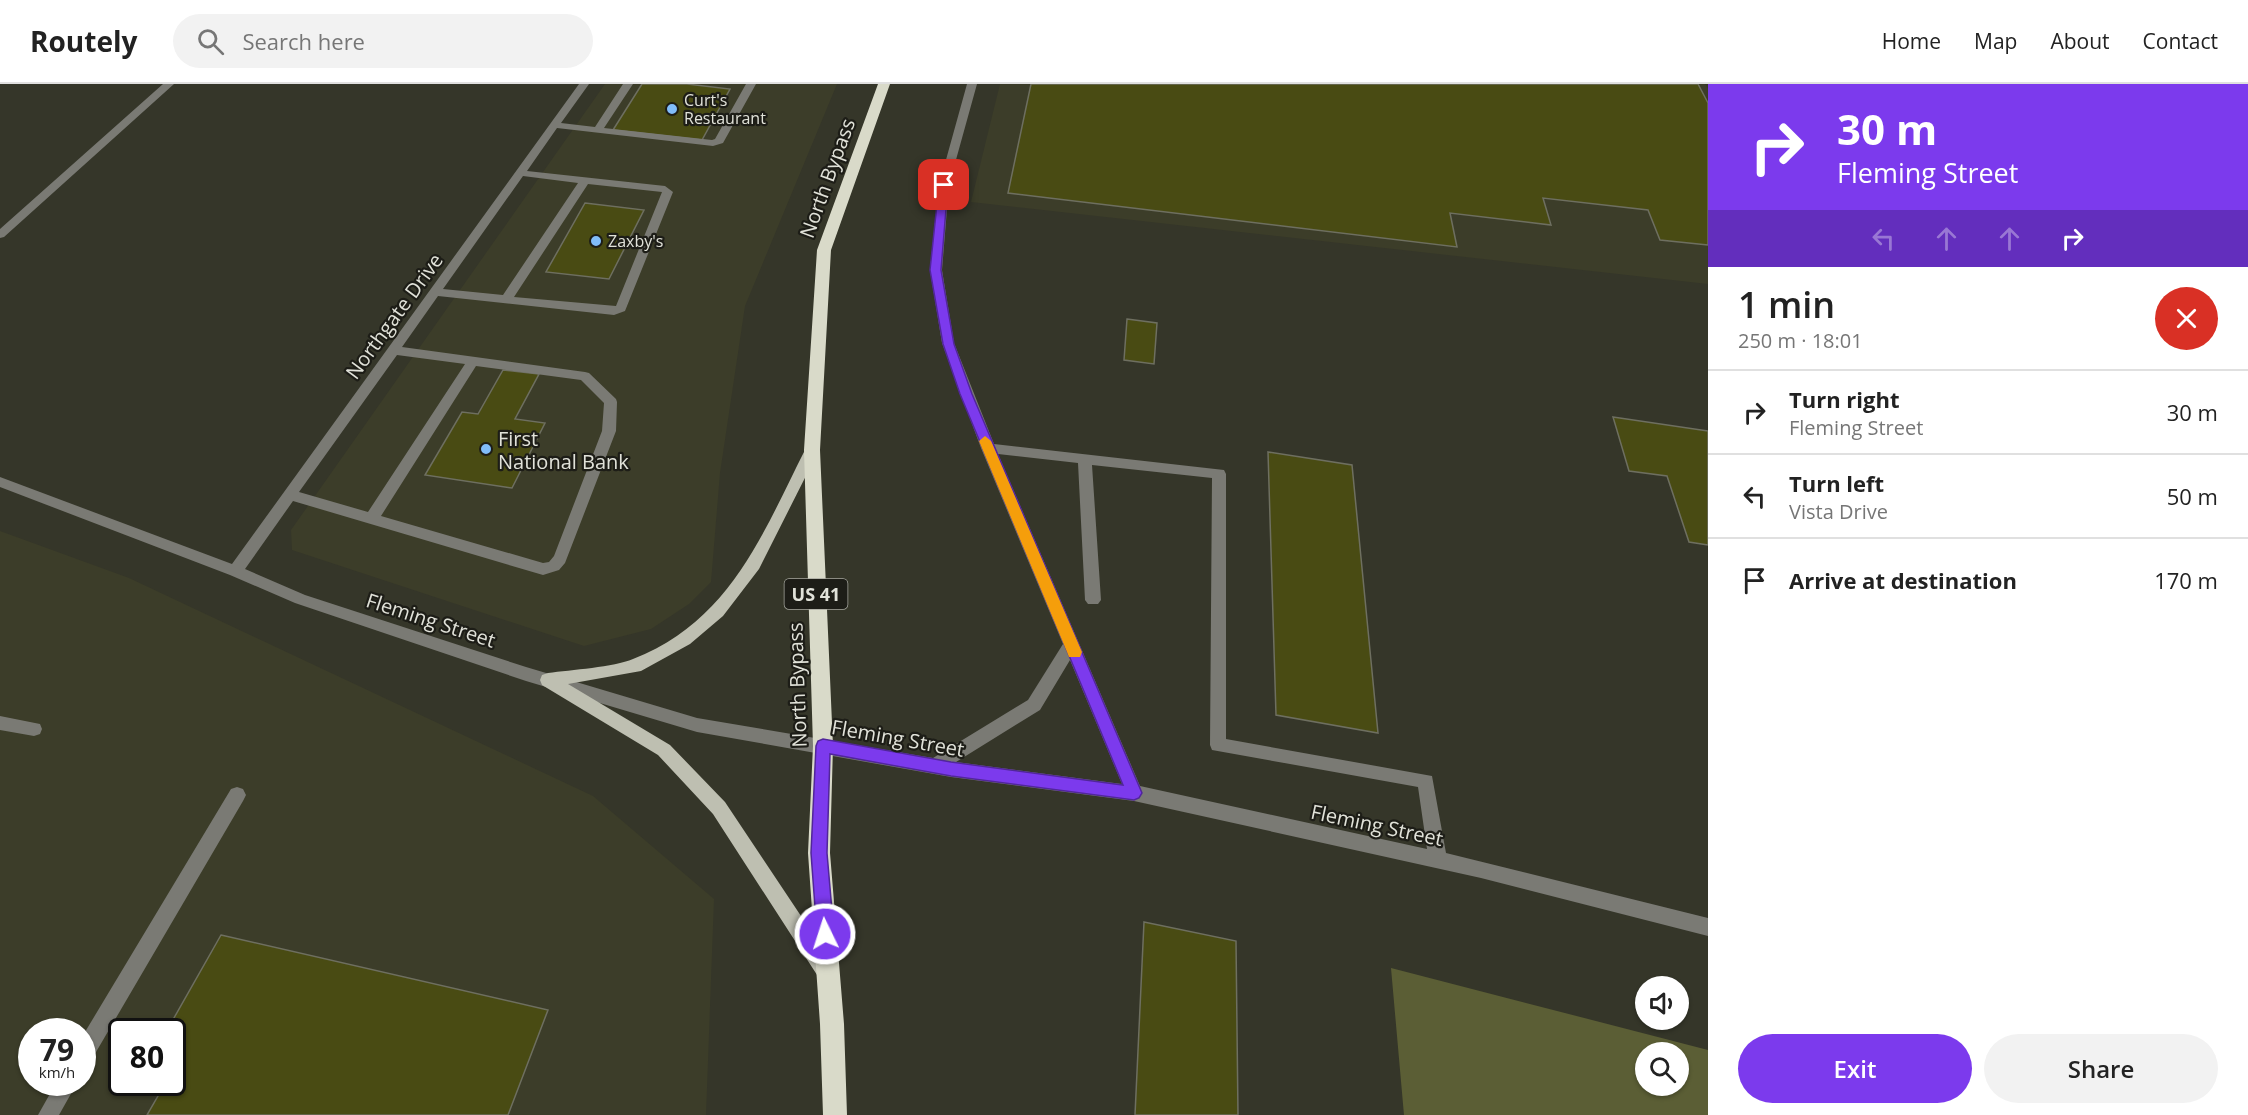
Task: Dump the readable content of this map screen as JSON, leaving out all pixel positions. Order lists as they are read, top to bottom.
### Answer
{
  "streets": {
    "highway": ["North Bypass", "US 41"],
    "street": ["Northgate Drive", "Fleming Street"]
  },
  "crossings": [
    ["North Bypass", "Fleming Street"],
    ["Northgate Drive", "Fleming Street"]
  ],
  "places": ["Curt's Restaurant", "Zaxby's", "First National Bank"],
  "page": {
    "header": "Routely",
    "search": "Search here",
    "nav": [
      "Home",
      "Map",
      "About",
      "Contact"
    ],
    "turn": ["30 m", "Fleming Street"],
    "heading": ["1 min", "250 m · 18:01"],
    "list": [
      {
        "name": "Turn right",
        "note": "Fleming Street",
        "value": "30 m"
      },
      {
        "name": "Turn left",
        "note": "Vista Drive",
        "value": "50 m"
      },
      {
        "name": "Arrive at destination",
        "value": "170 m"
      }
    ],
    "speed": "79 km/h",
    "limit": "80",
    "buttons": ["Exit", "Share"]
  }
}
